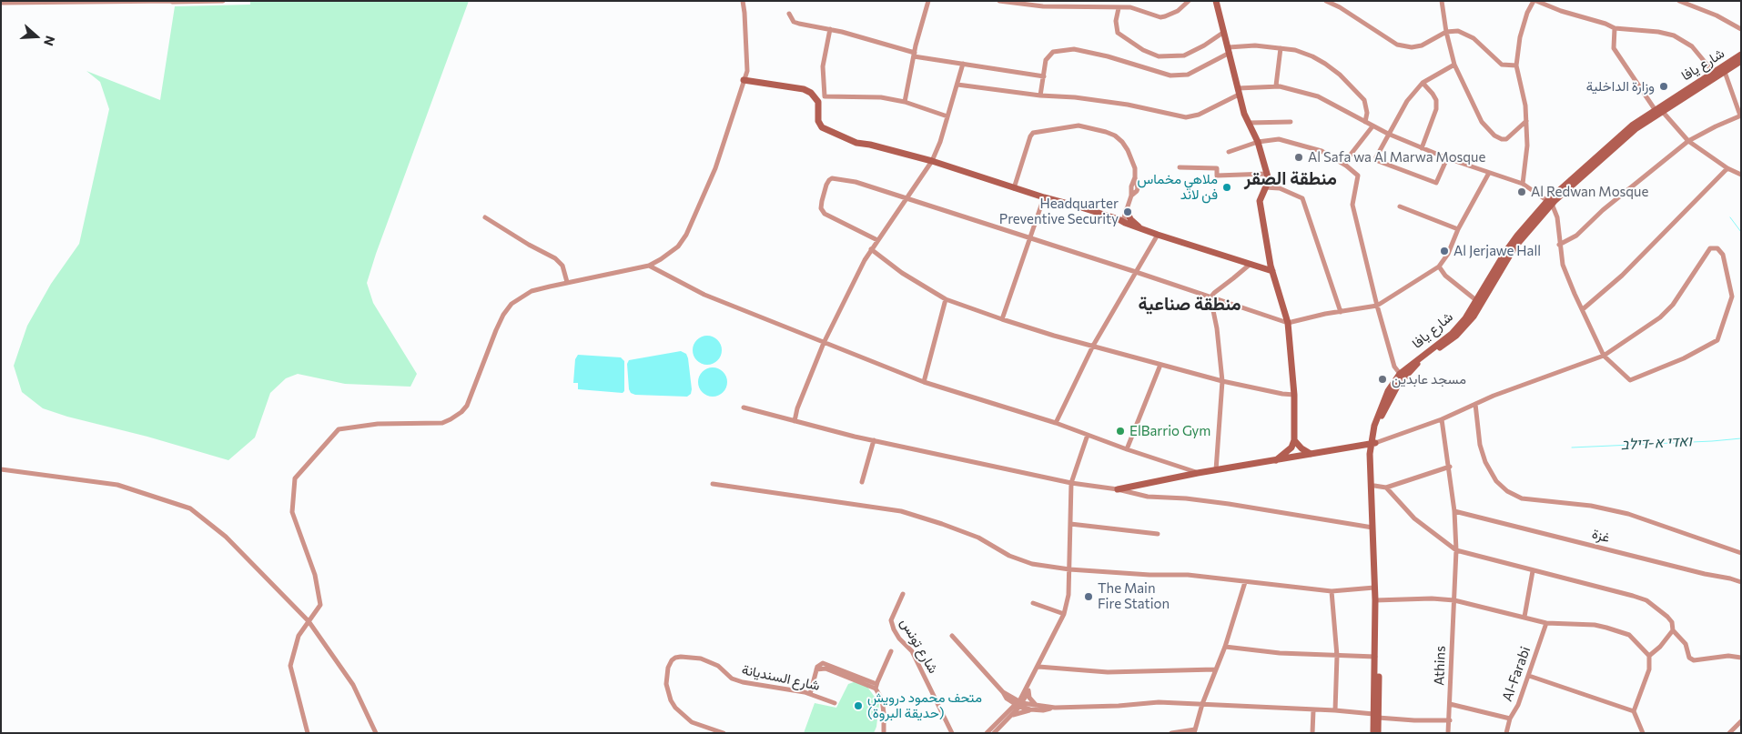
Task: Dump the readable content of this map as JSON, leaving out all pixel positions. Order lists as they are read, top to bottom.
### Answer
{
  "streets": {
    "main road": ["شارع يافا"],
    "street": [
      "غزة",
      "شارع تونس",
      "Athins",
      "Al-Farabi",
      "شارع السنديانة"
    ]
  },
  "crossings": [
    ["غزة", "Athins"]
  ],
  "districts": ["منطقة الصقر", "منطقة صناعية"],
  "water": ["ואדי א-דילב"],
  "places": [
    "وزارة الداخلية",
    "Al Safa wa Al Marwa Mosque",
    "ملاهي مخماس فن لاند",
    "Al Redwan Mosque",
    "Headquarter Preventive Security",
    "Al Jerjawe Hall",
    "مسجد عابدين",
    "ElBarrio Gym",
    "The Main Fire Station",
    "متحف محمود درويش (حديقة البروة)"
  ],
  "north": "right"
}
